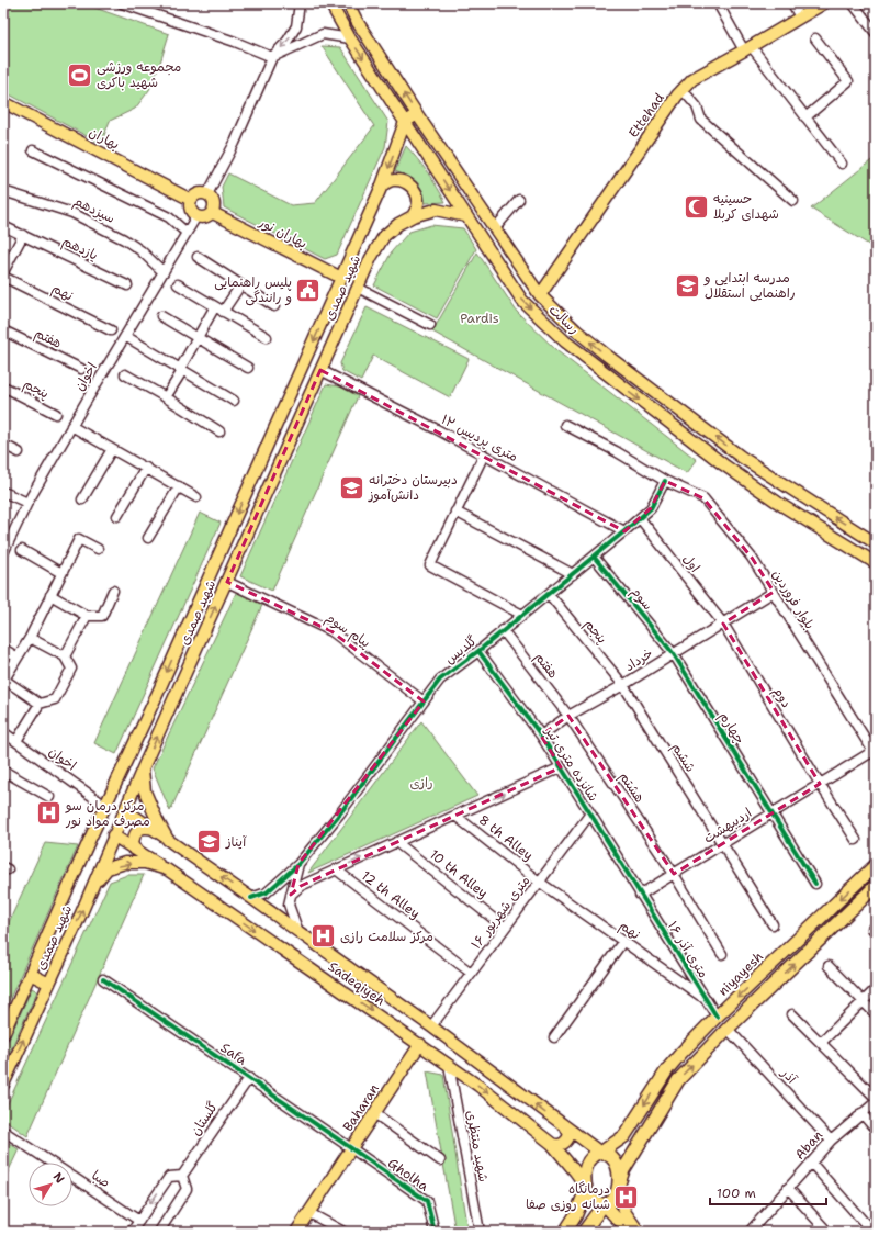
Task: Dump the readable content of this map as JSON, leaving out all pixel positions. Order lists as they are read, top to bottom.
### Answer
{
  "streets": {
    "highway": ["niyayesh"],
    "main road": [
      "Ettehad",
      "بهاران",
      "بهاران نور",
      "شهید صمدی",
      "رسالت",
      "Sadeqiyeh",
      "Baharan"
    ],
    "street": [
      "سیزدهم",
      "یازدهم",
      "نهم",
      "هفتم",
      "اخوان",
      "پنجم",
      "۱۲ متری پردیس",
      "اول",
      "سوم",
      "بلوار فروردین",
      "پیام سوم",
      "گلدیس",
      "خرداد",
      "دوم",
      "چهارم",
      "ششم",
      "شانزده متری تیر",
      "هشتم",
      "اردیبهشت",
      "8 th Alley",
      "10 th Alley",
      "12 th Alley",
      "۱۶ متری شهریور",
      "۱۶ متری آذر",
      "Safa",
      "آذر",
      "گلستان",
      "Aban",
      "شهید منتظری",
      "Gholha",
      "صبا"
    ]
  },
  "crossings": [
    ["Ettehad", "رسالت"],
    ["بهاران", "بهاران نور"],
    ["بهاران", "اخوان"],
    ["سیزدهم", "اخوان"],
    ["بهاران نور", "شهید صمدی"],
    ["بهاران نور", "اخوان"],
    ["شهید صمدی", "رسالت"],
    ["شهید صمدی", "اخوان"],
    ["شهید صمدی", "۱۲ متری پردیس"],
    ["شهید صمدی", "پیام سوم"],
    ["شهید صمدی", "Sadeqiyeh"],
    ["نهم", "8 th Alley"],
    ["نهم", "۱۶ متری شهریور"],
    ["نهم", "۱۶ متری آذر"],
    ["هفتم", "گلدیس"],
    ["هفتم", "خرداد"],
    ["هفتم", "هشتم"],
    ["پنجم", "گلدیس"],
    ["پنجم", "خرداد"],
    ["پنجم", "ششم"],
    ["۱۲ متری پردیس", "گلدیس"],
    ["اول", "گلدیس"],
    ["اول", "خرداد"],
    ["اول", "دوم"],
    ["سوم", "گلدیس"],
    ["سوم", "خرداد"],
    ["سوم", "چهارم"],
    ["بلوار فروردین", "گلدیس"],
    ["بلوار فروردین", "خرداد"],
    ["بلوار فروردین", "اردیبهشت"],
    ["پیام سوم", "گلدیس"],
    ["گلدیس", "شانزده متری تیر"],
    ["گلدیس", "Sadeqiyeh"],
    ["خرداد", "دوم"],
    ["خرداد", "چهارم"],
    ["خرداد", "ششم"],
    ["خرداد", "شانزده متری تیر"],
    ["خرداد", "هشتم"],
    ["دوم", "اردیبهشت"],
    ["چهارم", "اردیبهشت"],
    ["ششم", "اردیبهشت"],
    ["شانزده متری تیر", "اردیبهشت"],
    ["شانزده متری تیر", "۱۶ متری شهریور"],
    ["شانزده متری تیر", "۱۶ متری آذر"],
    ["هشتم", "اردیبهشت"],
    ["اردیبهشت", "۱۶ متری آذر"],
    ["8 th Alley", "۱۶ متری شهریور"],
    ["10 th Alley", "۱۶ متری شهریور"],
    ["12 th Alley", "۱۶ متری شهریور"],
    ["۱۶ متری شهریور", "Sadeqiyeh"],
    ["۱۶ متری آذر", "niyayesh"],
    ["niyayesh", "Sadeqiyeh"],
    ["Sadeqiyeh", "Baharan"],
    ["Sadeqiyeh", "شهید منتظری"],
    ["Safa", "Baharan"],
    ["Safa", "گلستان"],
    ["Safa", "Gholha"],
    ["آذر", "Aban"],
    ["Baharan", "Gholha"]
  ],
  "parks": ["Pardis", "رازی"],
  "places": {
    "sports": ["مجموعه ورزشی شهید باکری"],
    "mosque": ["حسینیه شهدای کربلا"],
    "school or university": ["مدرسه ابتدایی و راهنمایی استقلال", "دبیرستان دخترانه دانش‌آموز", "آیناز"],
    "public building": ["پلیس راهنمایی و رانندگی"],
    "hospital": ["مرکز درمان سو مصرف مواد نور", "مرکز سلامت رازی", "درمانگاه شبانه روزی صفا"]
  },
  "scale_bar": "100 m",
  "north": "top right"
}
